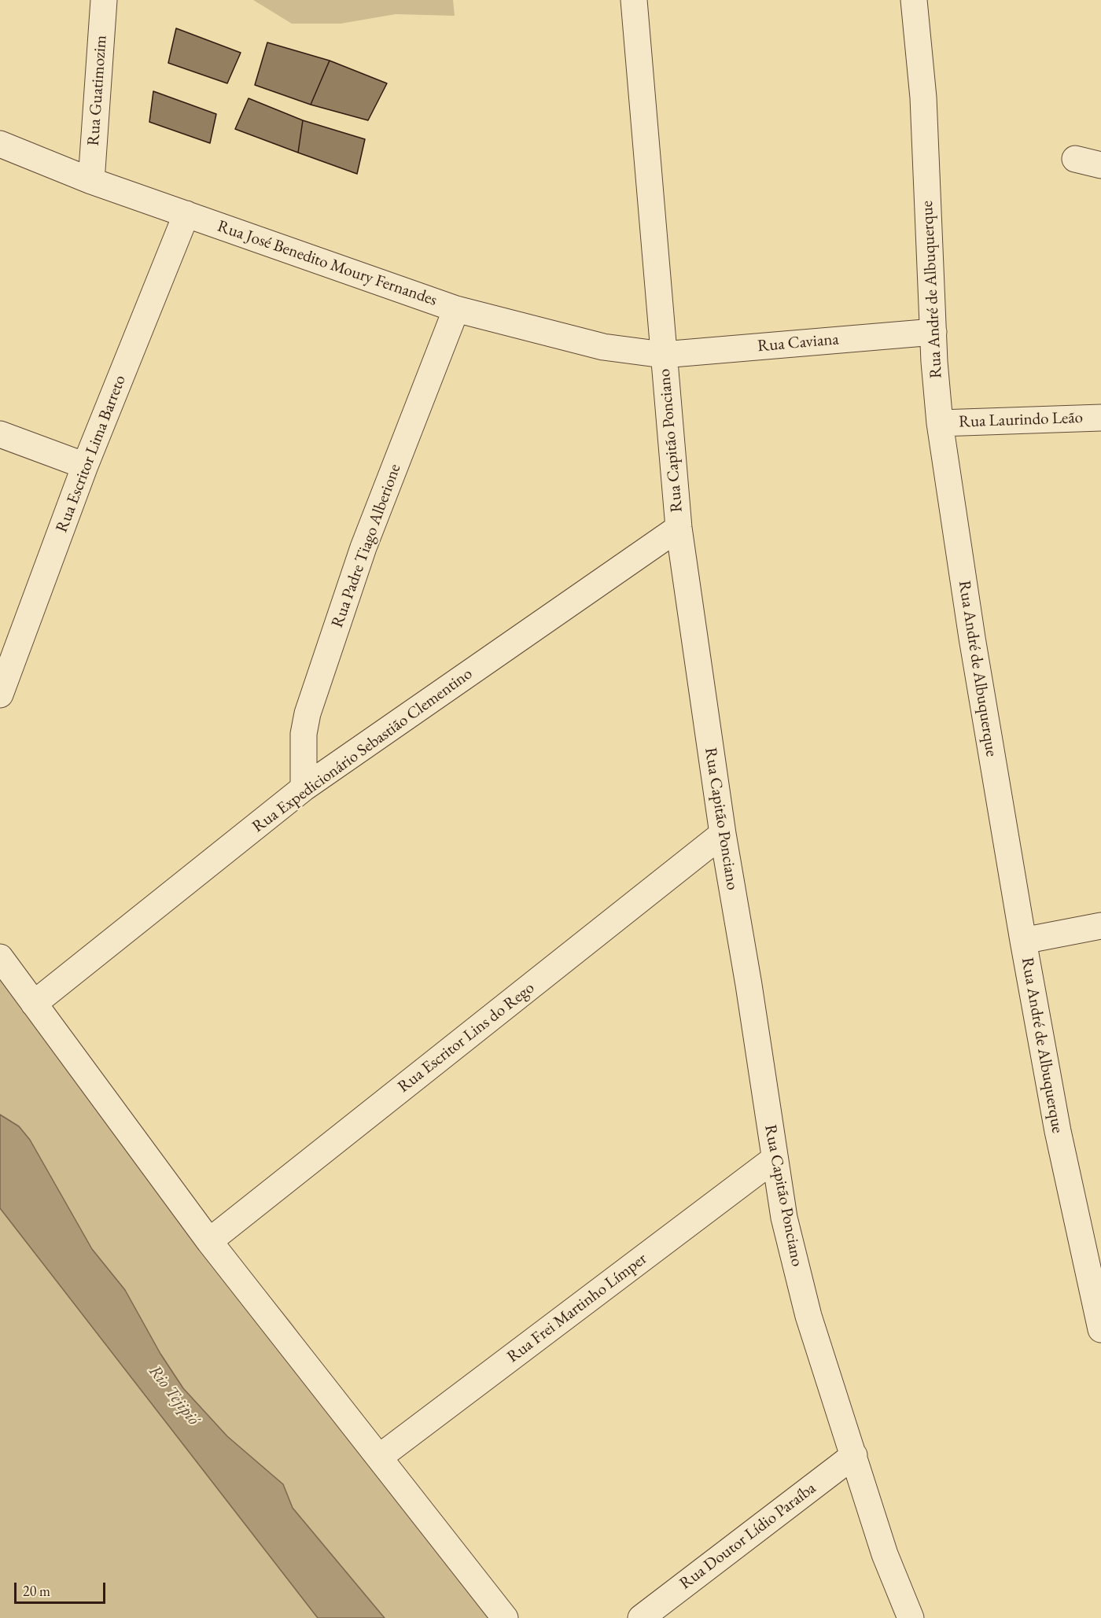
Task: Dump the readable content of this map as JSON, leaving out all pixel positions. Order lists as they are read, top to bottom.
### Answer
{
  "streets": {
    "street": [
      "Rua Guatimozim",
      "Rua José Benedito Moury Fernandes",
      "Rua André de Albuquerque",
      "Rua Caviana",
      "Rua Laurindo Leão",
      "Rua Capitão Ponciano",
      "Rua Escritor Lima Barreto",
      "Rua Padre Tiago Alberione",
      "Rua Expedicionário Sebastião Clementino",
      "Rua Escritor Lins do Rego",
      "Rua Frei Martinho Límper",
      "Rua Doutor Lídio Paraíba"
    ]
  },
  "crossings": [
    ["Rua Guatimozim", "Rua José Benedito Moury Fernandes"],
    ["Rua José Benedito Moury Fernandes", "Rua Caviana"],
    ["Rua José Benedito Moury Fernandes", "Rua Capitão Ponciano"],
    ["Rua José Benedito Moury Fernandes", "Rua Escritor Lima Barreto"],
    ["Rua José Benedito Moury Fernandes", "Rua Padre Tiago Alberione"],
    ["Rua André de Albuquerque", "Rua Caviana"],
    ["Rua André de Albuquerque", "Rua Laurindo Leão"],
    ["Rua Caviana", "Rua Capitão Ponciano"],
    ["Rua Capitão Ponciano", "Rua Expedicionário Sebastião Clementino"],
    ["Rua Capitão Ponciano", "Rua Escritor Lins do Rego"],
    ["Rua Capitão Ponciano", "Rua Frei Martinho Límper"],
    ["Rua Capitão Ponciano", "Rua Doutor Lídio Paraíba"],
    ["Rua Padre Tiago Alberione", "Rua Expedicionário Sebastião Clementino"]
  ],
  "water": ["Rio Tejipió"],
  "scale_bar": "20 m"
}
